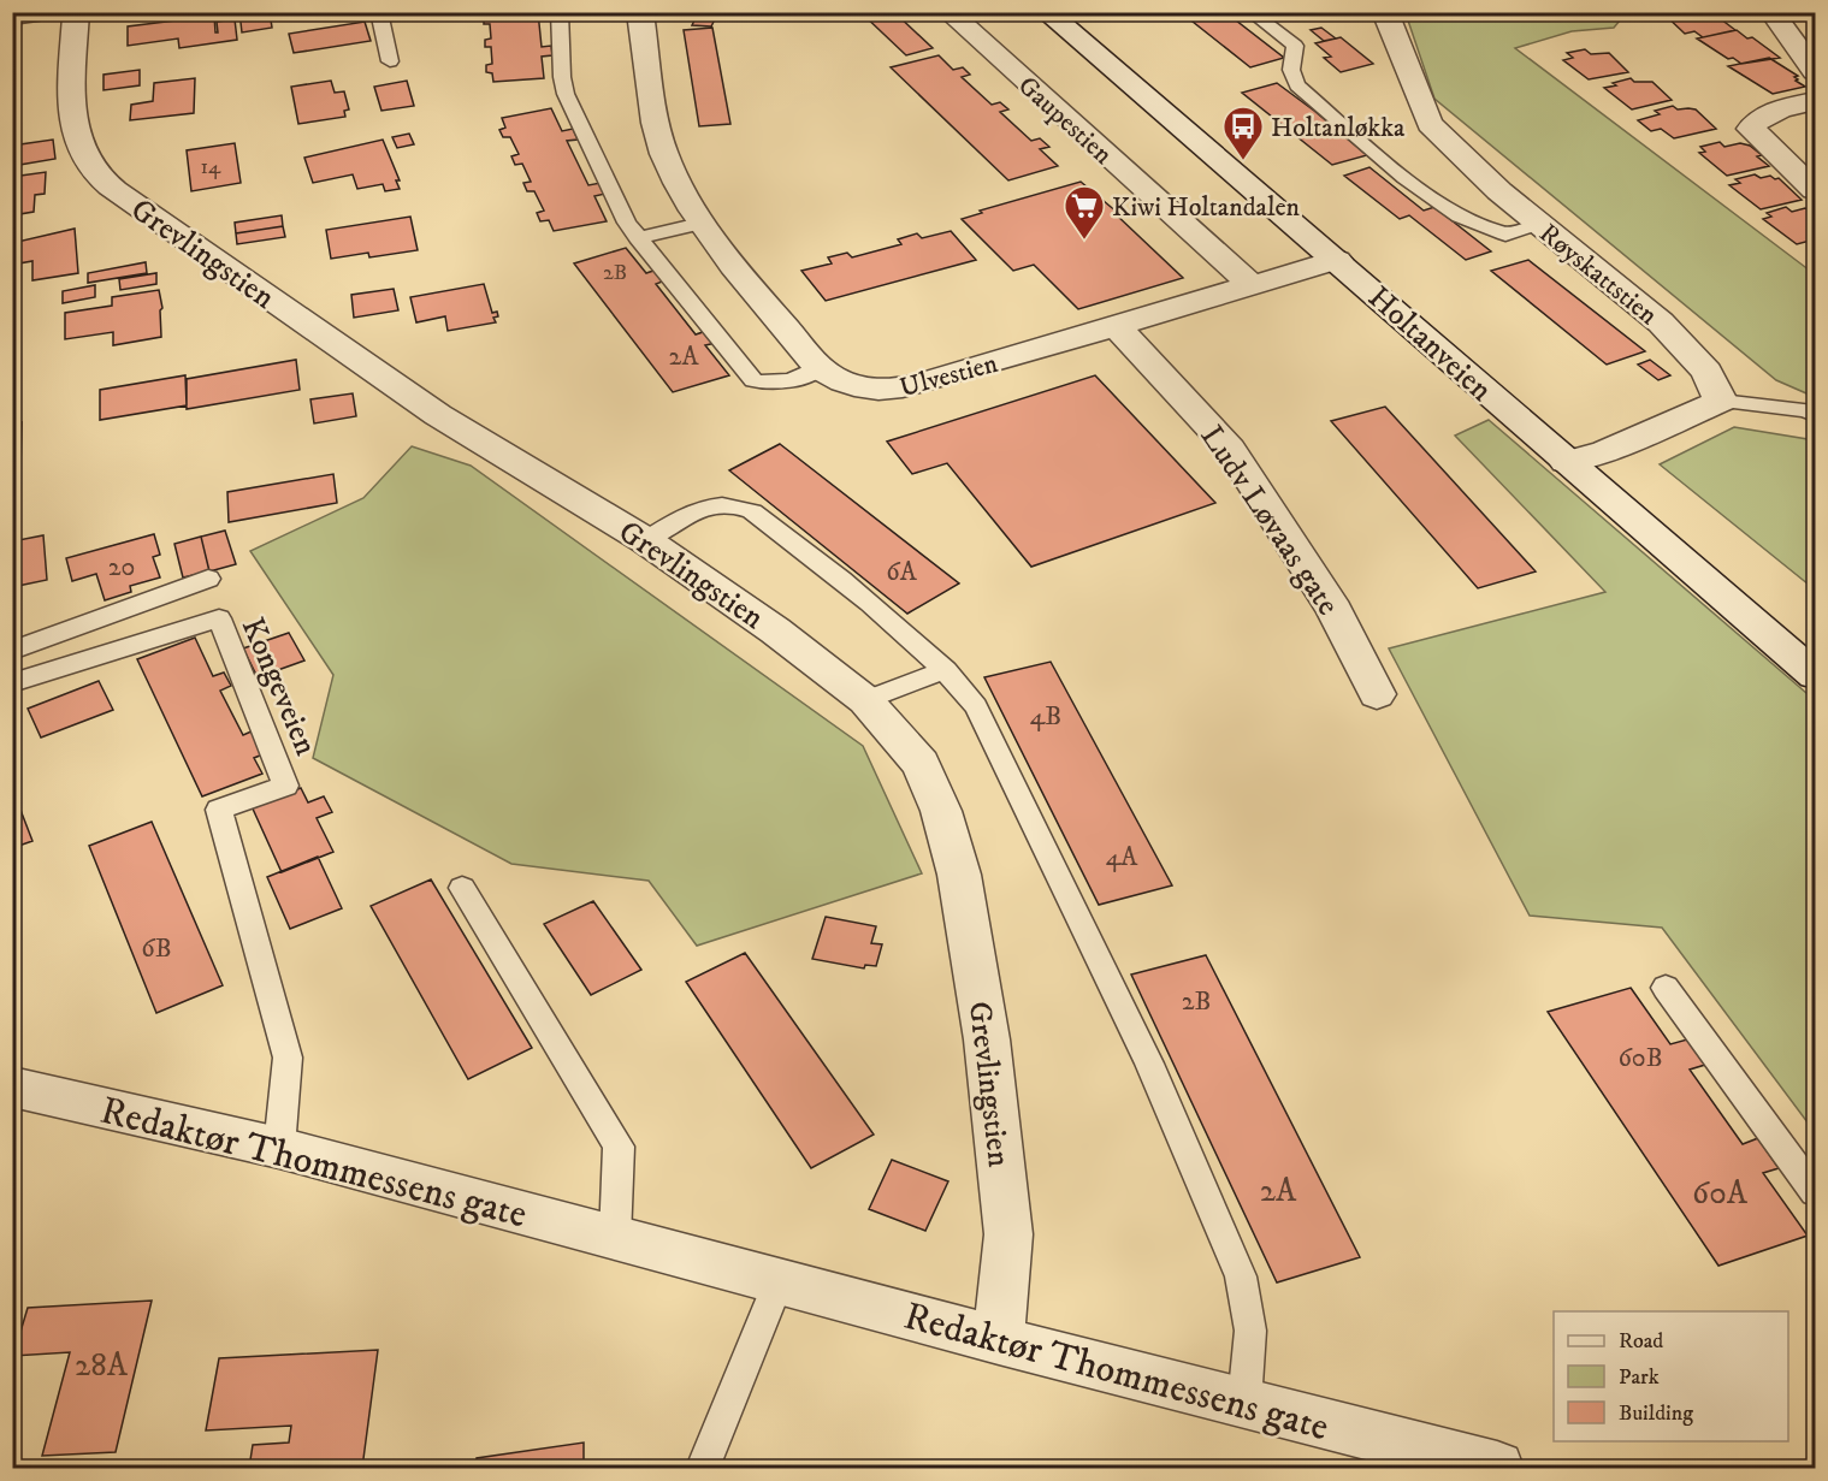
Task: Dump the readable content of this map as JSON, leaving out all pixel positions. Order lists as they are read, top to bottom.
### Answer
{
  "streets": {
    "street": [
      "Gaupestien",
      "Grevlingstien",
      "Røyskattstien",
      "Holtanveien",
      "Ulvestien",
      "Ludv Løvaas gate",
      "Redaktør Thommessens gate"
    ],
    "lane": ["Kongeveien"]
  },
  "crossings": [
    ["Gaupestien", "Ulvestien"],
    ["Grevlingstien", "Redaktør Thommessens gate"],
    ["Holtanveien", "Ulvestien"],
    ["Ulvestien", "Ludv Løvaas gate"],
    ["Kongeveien", "Redaktør Thommessens gate"]
  ],
  "places": {
    "bus stop": ["Holtanløkka"],
    "supermarket": ["Kiwi Holtandalen"]
  },
  "house_numbers": [
    "14",
    "2B",
    "2A",
    "20",
    "6A",
    "4B",
    "4A",
    "6B",
    "2B",
    "60B",
    "2A",
    "60A",
    "28A"
  ],
  "legend": ["Road", "Park", "Building"]
}
